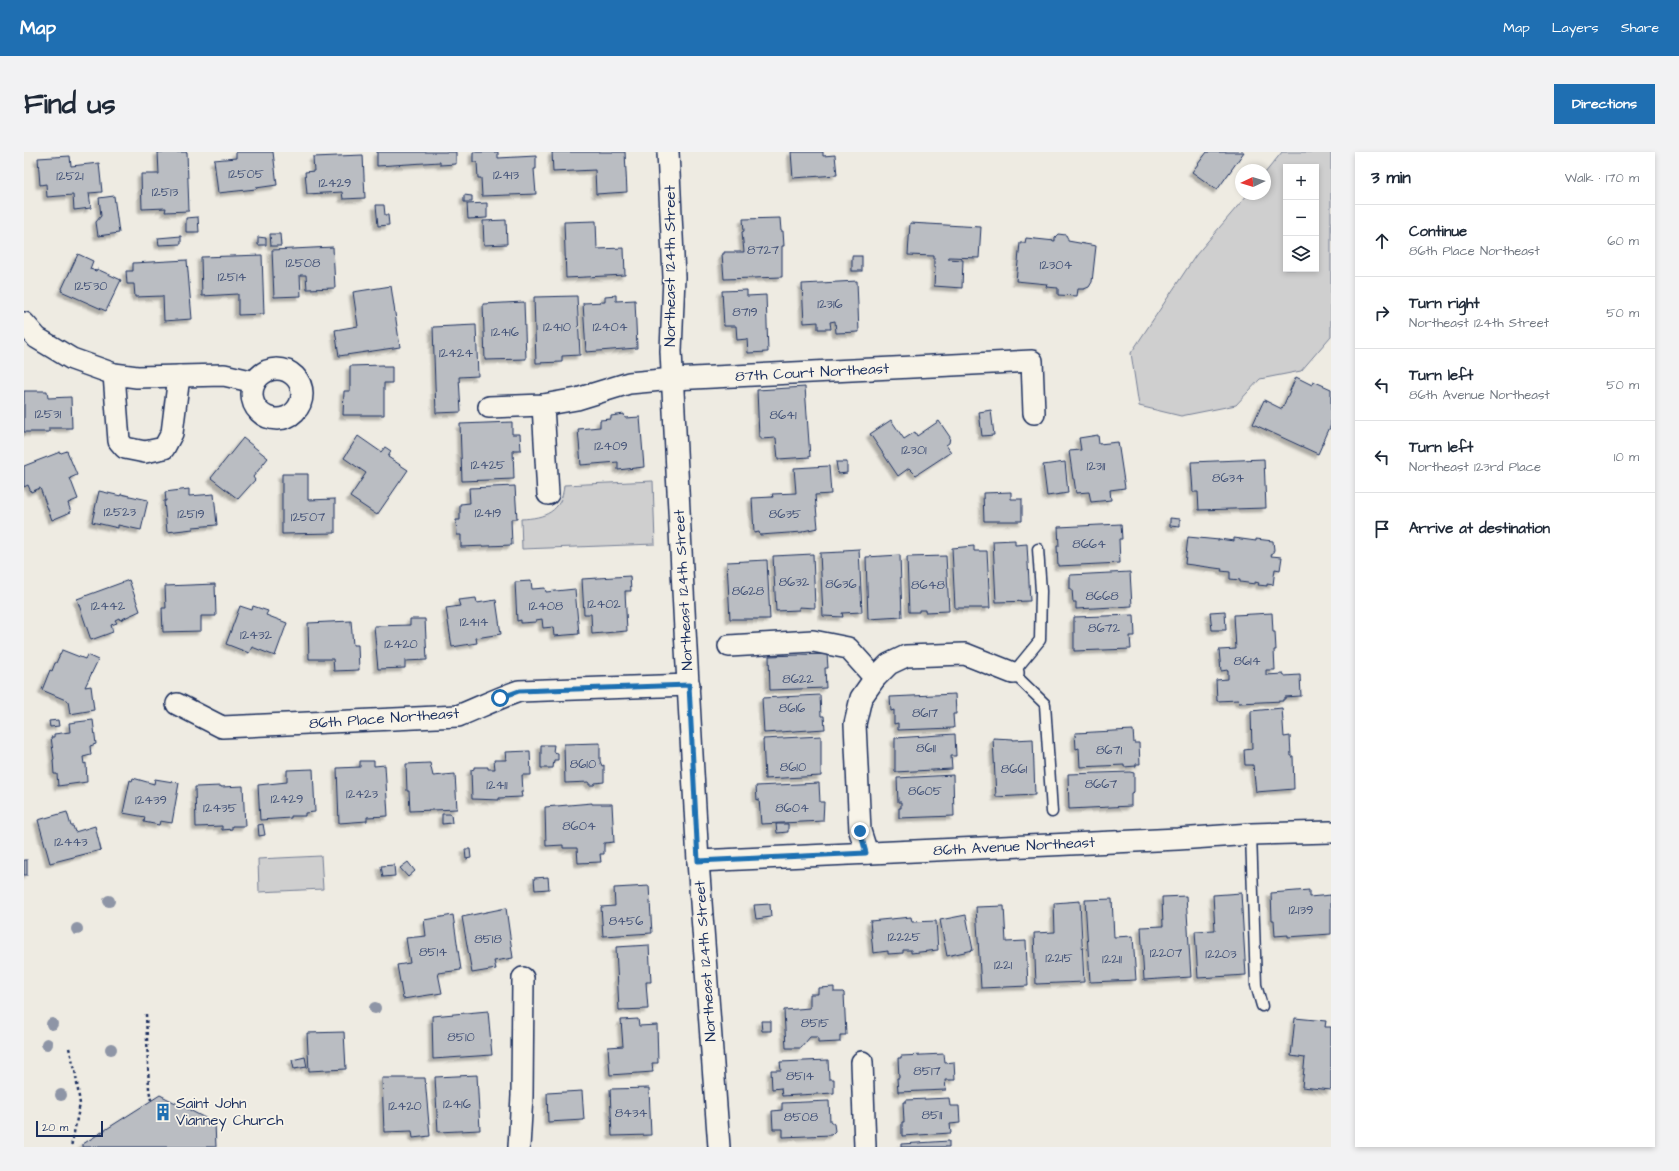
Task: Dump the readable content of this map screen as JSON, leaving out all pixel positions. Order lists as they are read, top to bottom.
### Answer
{
  "streets": {
    "street": [
      "Northeast 124th Street",
      "87th Court Northeast",
      "86th Place Northeast",
      "86th Avenue Northeast"
    ]
  },
  "crossings": [
    ["Northeast 124th Street", "87th Court Northeast"],
    ["Northeast 124th Street", "86th Place Northeast"],
    ["Northeast 124th Street", "86th Avenue Northeast"]
  ],
  "places": {
    "building": ["Saint John Vianney Church"]
  },
  "house_numbers": [
    "12505",
    "12413",
    "12521",
    "12429",
    "12513",
    "8727",
    "12508",
    "12304",
    "12514",
    "12530",
    "12316",
    "8719",
    "12410",
    "12404",
    "12416",
    "12424",
    "12531",
    "8641",
    "12409",
    "12301",
    "12425",
    "12311",
    "8634",
    "12523",
    "12419",
    "12519",
    "8635",
    "12507",
    "8664",
    "8632",
    "8636",
    "8648",
    "8628",
    "8668",
    "12402",
    "12442",
    "12408",
    "12414",
    "8672",
    "12432",
    "12420",
    "8614",
    "8622",
    "8616",
    "8617",
    "8611",
    "8671",
    "8610",
    "8610",
    "8661",
    "8667",
    "12411",
    "8605",
    "12423",
    "12429",
    "12439",
    "12435",
    "8604",
    "8604",
    "12443",
    "12139",
    "8456",
    "12225",
    "8518",
    "8514",
    "12207",
    "12203",
    "12215",
    "12211",
    "1221",
    "8515",
    "8510",
    "8517",
    "8514",
    "12416",
    "12420",
    "8434",
    "8511",
    "8508"
  ],
  "scale_bar": "20 m",
  "north": "left",
  "page": {
    "header": "Map",
    "nav": ["Map", "Layers", "Share"],
    "buttons": "Directions",
    "title": "Find us",
    "heading": ["3 min", "Walk · 170 m"],
    "map_buttons": ["+", "−"],
    "list": [
      ["Continue", "86th Place Northeast", "60 m"],
      ["Turn right", "Northeast 124th Street", "50 m"],
      ["Turn left", "86th Avenue Northeast", "50 m"],
      ["Turn left", "Northeast 123rd Place", "10 m"],
      "Arrive at destination"
    ],
    "scale": "20 m"
  }
}
